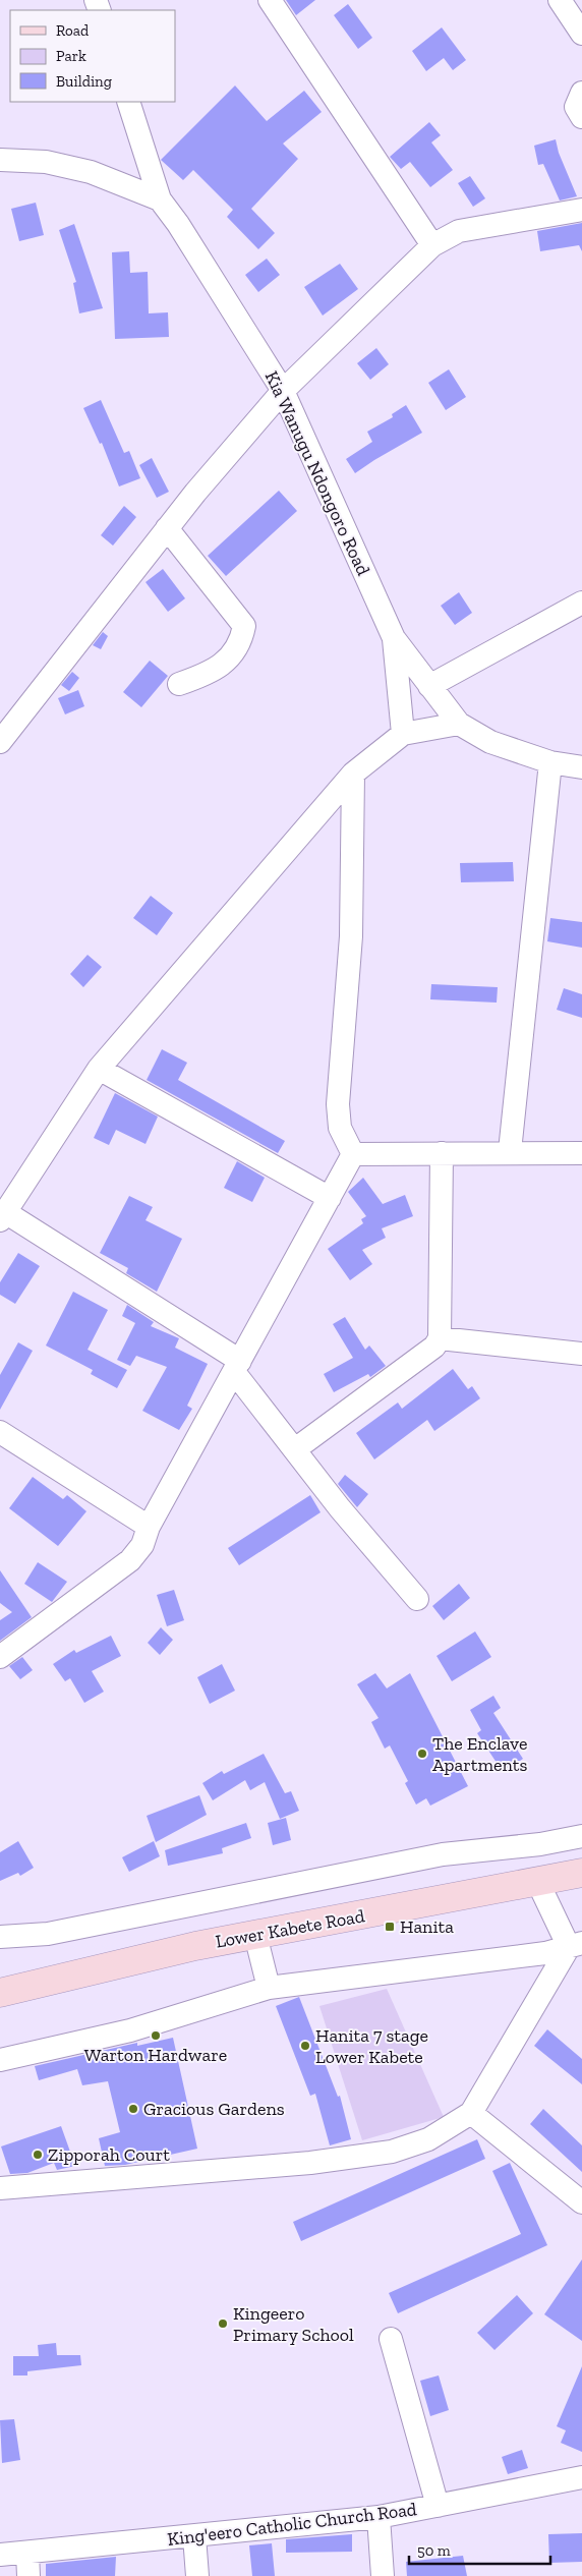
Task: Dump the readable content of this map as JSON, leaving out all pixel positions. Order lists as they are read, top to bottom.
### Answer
{
  "streets": {
    "main road": ["Lower Kabete Road"],
    "street": ["Kia Wanugu Ndongoro Road", "King'eero Catholic Church Road"]
  },
  "places": {
    "other": [
      "The Enclave Apartments",
      "Warton Hardware",
      "Hanita 7 stage Lower Kabete",
      "Gracious Gardens",
      "Zipporah Court",
      "Kingeero Primary School"
    ],
    "transit": ["Hanita"]
  },
  "legend": ["Road", "Park", "Building"],
  "scale_bar": "50 m"
}
